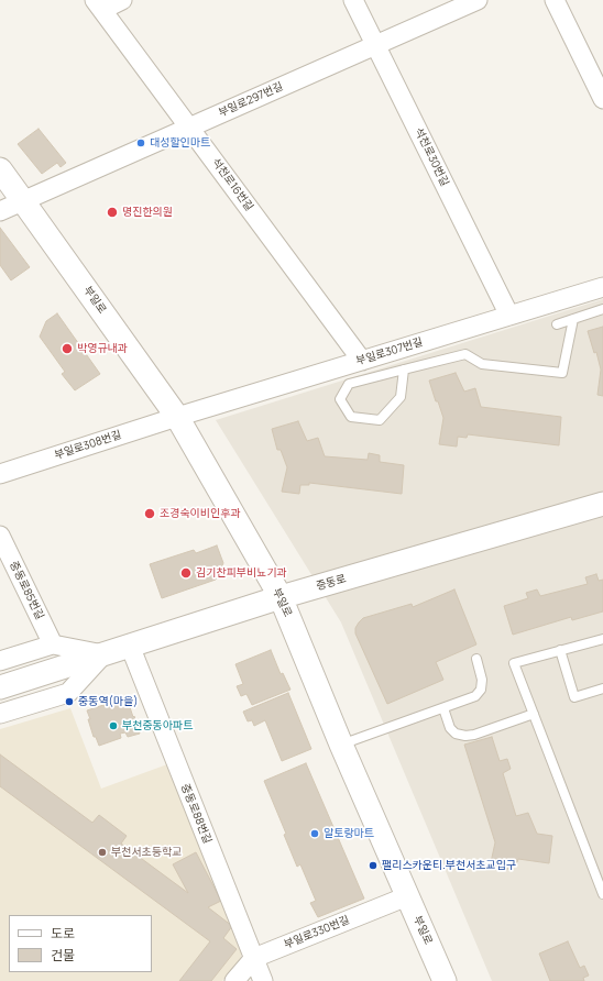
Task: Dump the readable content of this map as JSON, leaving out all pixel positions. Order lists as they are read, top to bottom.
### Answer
{
  "streets": {
    "street": [
      "부일로297번길",
      "석천로30번길",
      "석천로16번길",
      "부일로",
      "부일로307번길",
      "부일로308번길",
      "중동로",
      "중동로85번길",
      "중동로88번길",
      "부일로330번길"
    ]
  },
  "crossings": [
    ["부일로297번길", "석천로30번길"],
    ["부일로297번길", "석천로16번길"],
    ["부일로297번길", "부일로"],
    ["석천로30번길", "부일로307번길"],
    ["석천로16번길", "부일로307번길"],
    ["부일로", "부일로307번길"],
    ["부일로", "부일로308번길"],
    ["부일로", "중동로"],
    ["부일로", "부일로330번길"],
    ["부일로307번길", "부일로308번길"],
    ["중동로", "중동로88번길"],
    ["중동로88번길", "부일로330번길"]
  ],
  "places": [
    "대성할인마트",
    "명진한의원",
    "박영규내과",
    "조경숙이비인후과",
    "김기찬피부비뇨기과",
    "중동역(마을)",
    "부천중동아파트",
    "알토랑마트",
    "부천서초등학교",
    "팰리스카운티.부천서초교입구"
  ],
  "legend": ["도로", "건물"]
}
